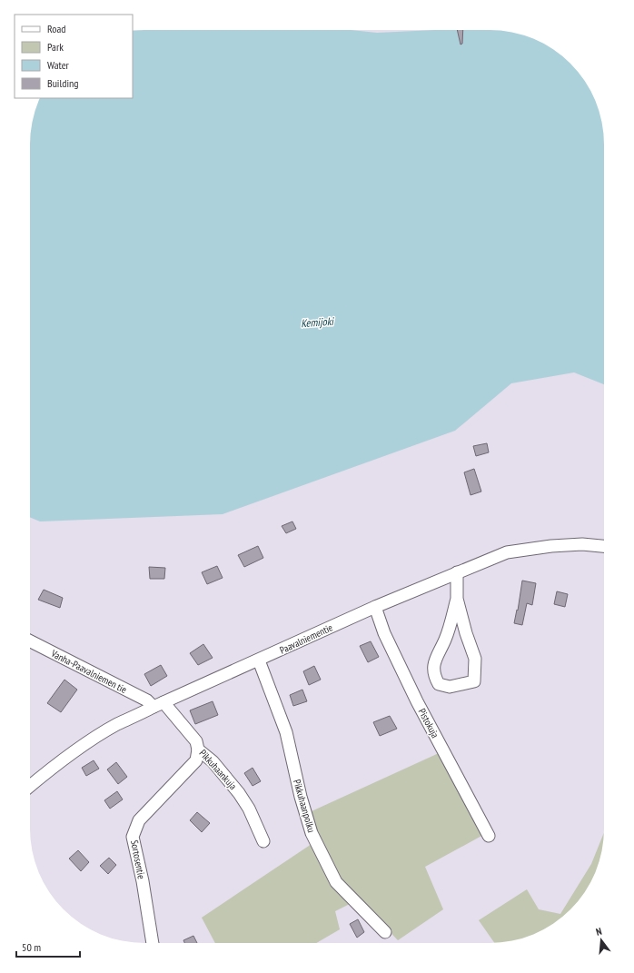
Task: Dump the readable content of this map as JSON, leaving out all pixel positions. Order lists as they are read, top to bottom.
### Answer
{
  "streets": {
    "street": [
      "Paavalniementie",
      "Vanha-Paavalniemen tie",
      "Pistokuja",
      "Pikkuhaankuja",
      "Pikkuhaanpolku",
      "Sortosentie"
    ]
  },
  "crossings": [
    ["Paavalniementie", "Vanha-Paavalniemen tie"],
    ["Paavalniementie", "Pistokuja"],
    ["Paavalniementie", "Pikkuhaankuja"],
    ["Paavalniementie", "Pikkuhaanpolku"],
    ["Vanha-Paavalniemen tie", "Pikkuhaankuja"],
    ["Pikkuhaankuja", "Sortosentie"]
  ],
  "water": ["Kemijoki"],
  "legend": [
    "Road",
    "Park",
    "Water",
    "Building"
  ],
  "scale_bar": "50 m",
  "north": "top"
}
